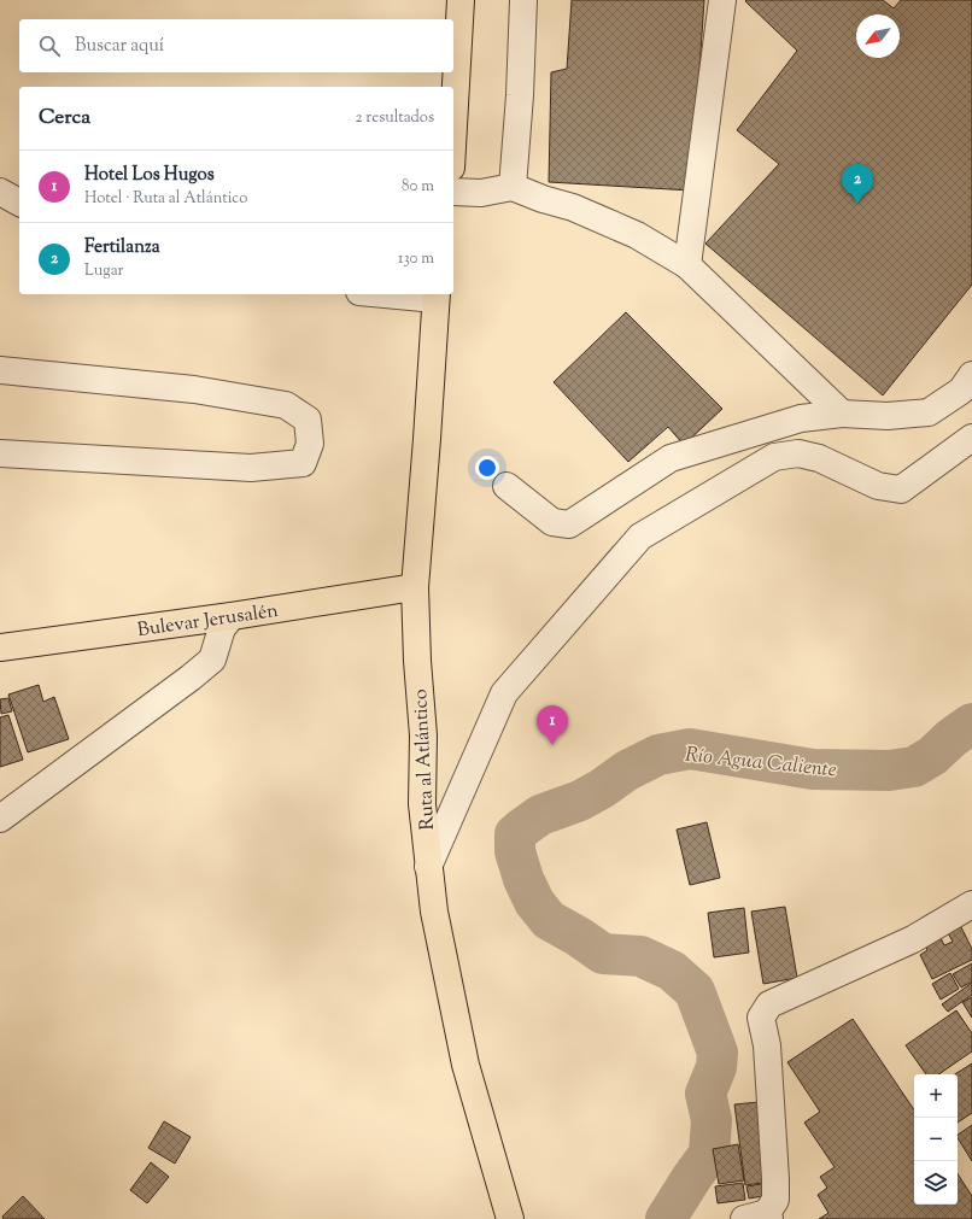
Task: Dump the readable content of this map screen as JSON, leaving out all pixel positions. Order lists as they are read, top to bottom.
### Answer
{
  "streets": {
    "main road": ["Bulevar Jerusalén", "Ruta al Atlántico"]
  },
  "crossings": [
    ["Bulevar Jerusalén", "Ruta al Atlántico"]
  ],
  "water": ["Río Agua Caliente"],
  "north": "bottom left",
  "page": {
    "search": "Buscar aquí",
    "heading": ["Cerca", "2 resultados"],
    "list": [
      {
        "mark": "1",
        "name": "Hotel Los Hugos",
        "note": "Hotel · Ruta al Atlántico",
        "value": "80 m"
      },
      {
        "mark": "2",
        "name": "Fertilanza",
        "note": "Lugar",
        "value": "130 m"
      }
    ],
    "pins": ["2", "1"],
    "map_buttons": ["+", "−"]
  }
}
